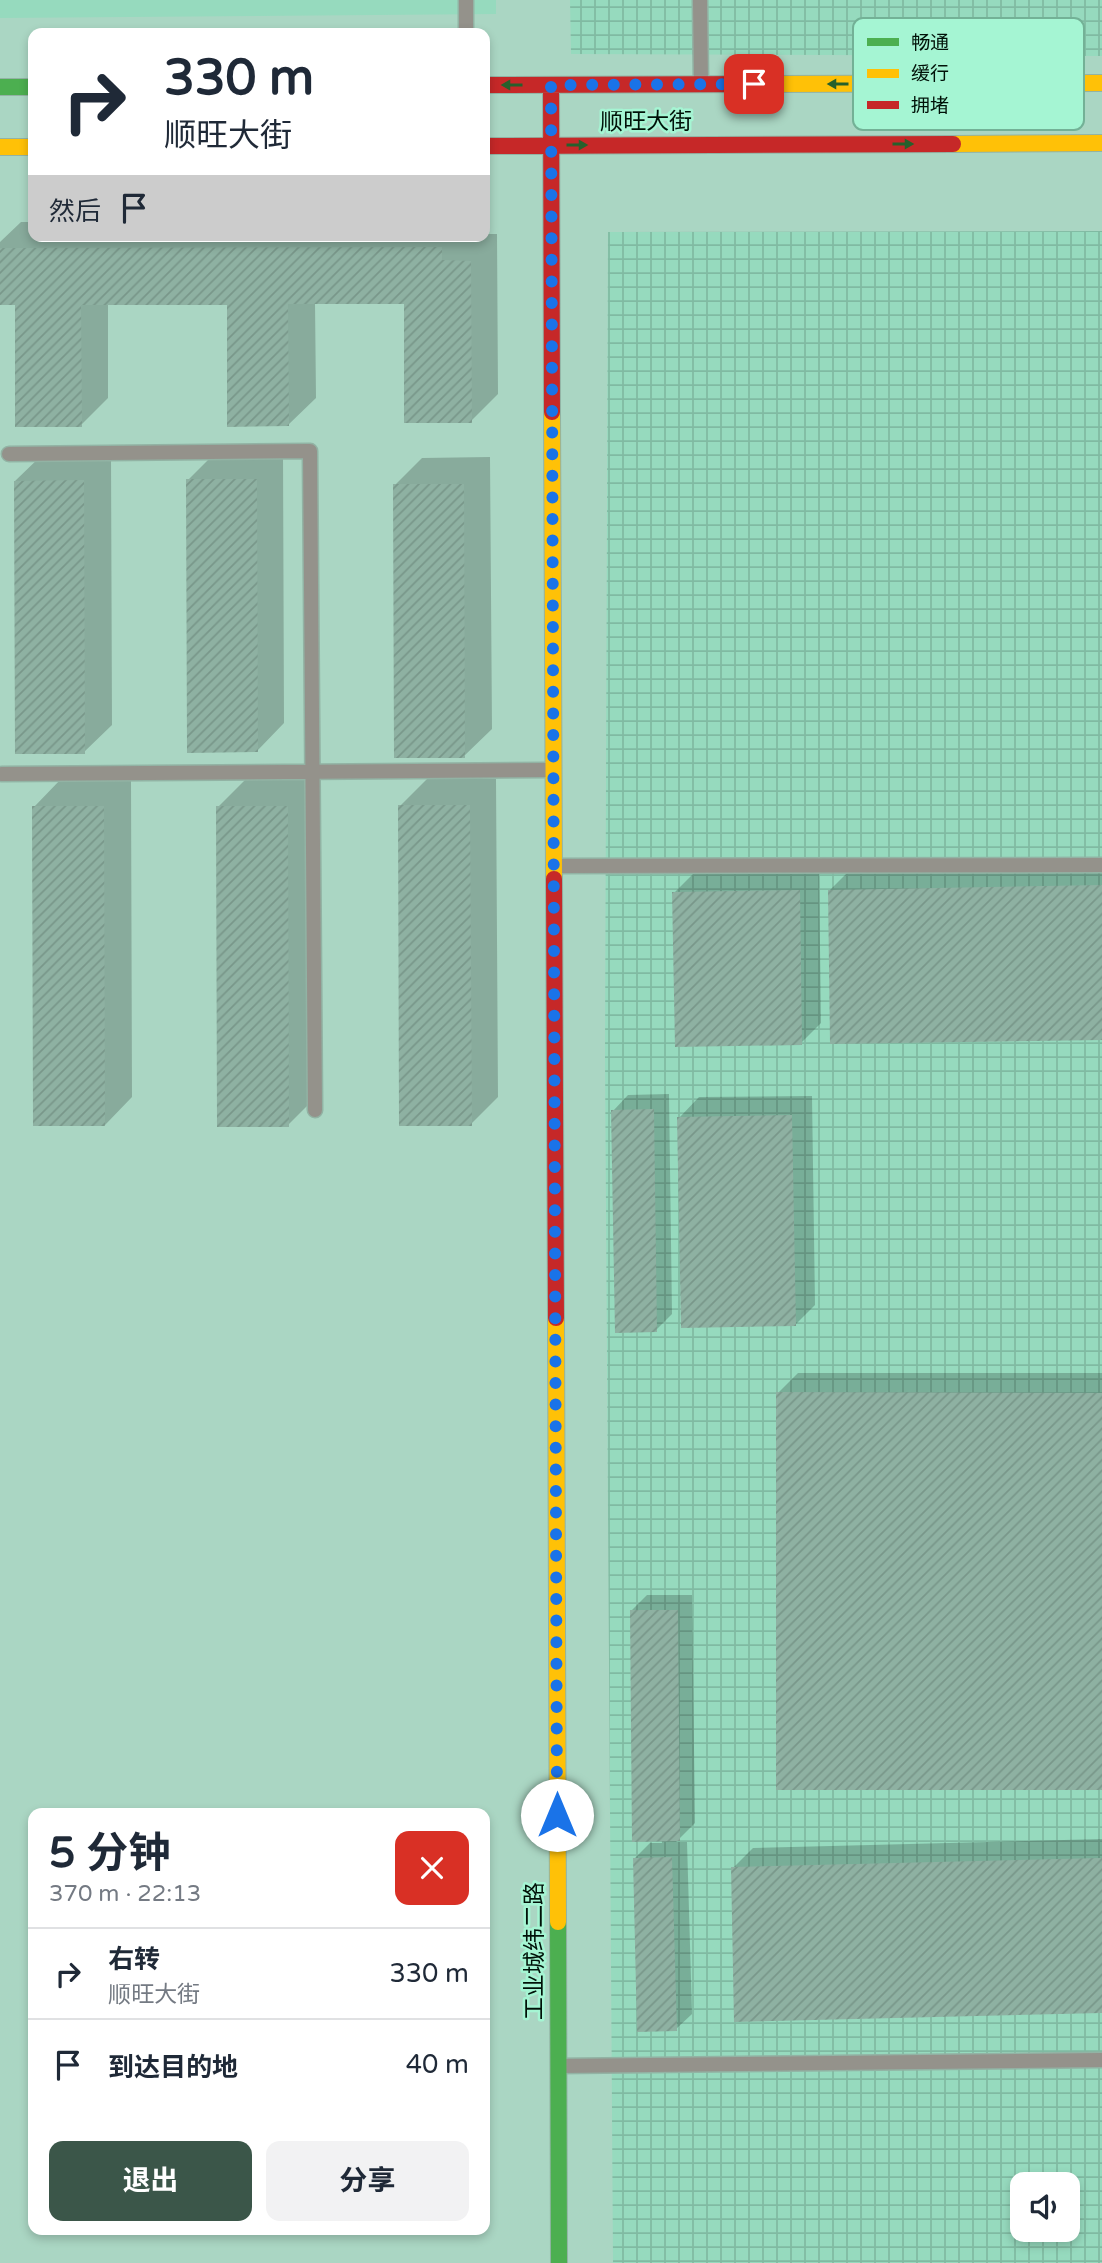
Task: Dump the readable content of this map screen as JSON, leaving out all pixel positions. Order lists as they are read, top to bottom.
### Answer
{
  "streets": {
    "street": ["顺旺大街", "工业城纬二路"]
  },
  "crossings": [
    ["顺旺大街", "工业城纬二路"]
  ],
  "legend": ["畅通", "缓行", "拥堵"],
  "page": {
    "turn": ["330 m", "顺旺大街"],
    "then": "然后",
    "heading": ["5 分钟", "370 m · 22:13"],
    "list": [
      {
        "name": "右转",
        "note": "顺旺大街",
        "value": "330 m"
      },
      {
        "name": "到达目的地",
        "value": "40 m"
      }
    ],
    "buttons": ["退出", "分享"]
  }
}
